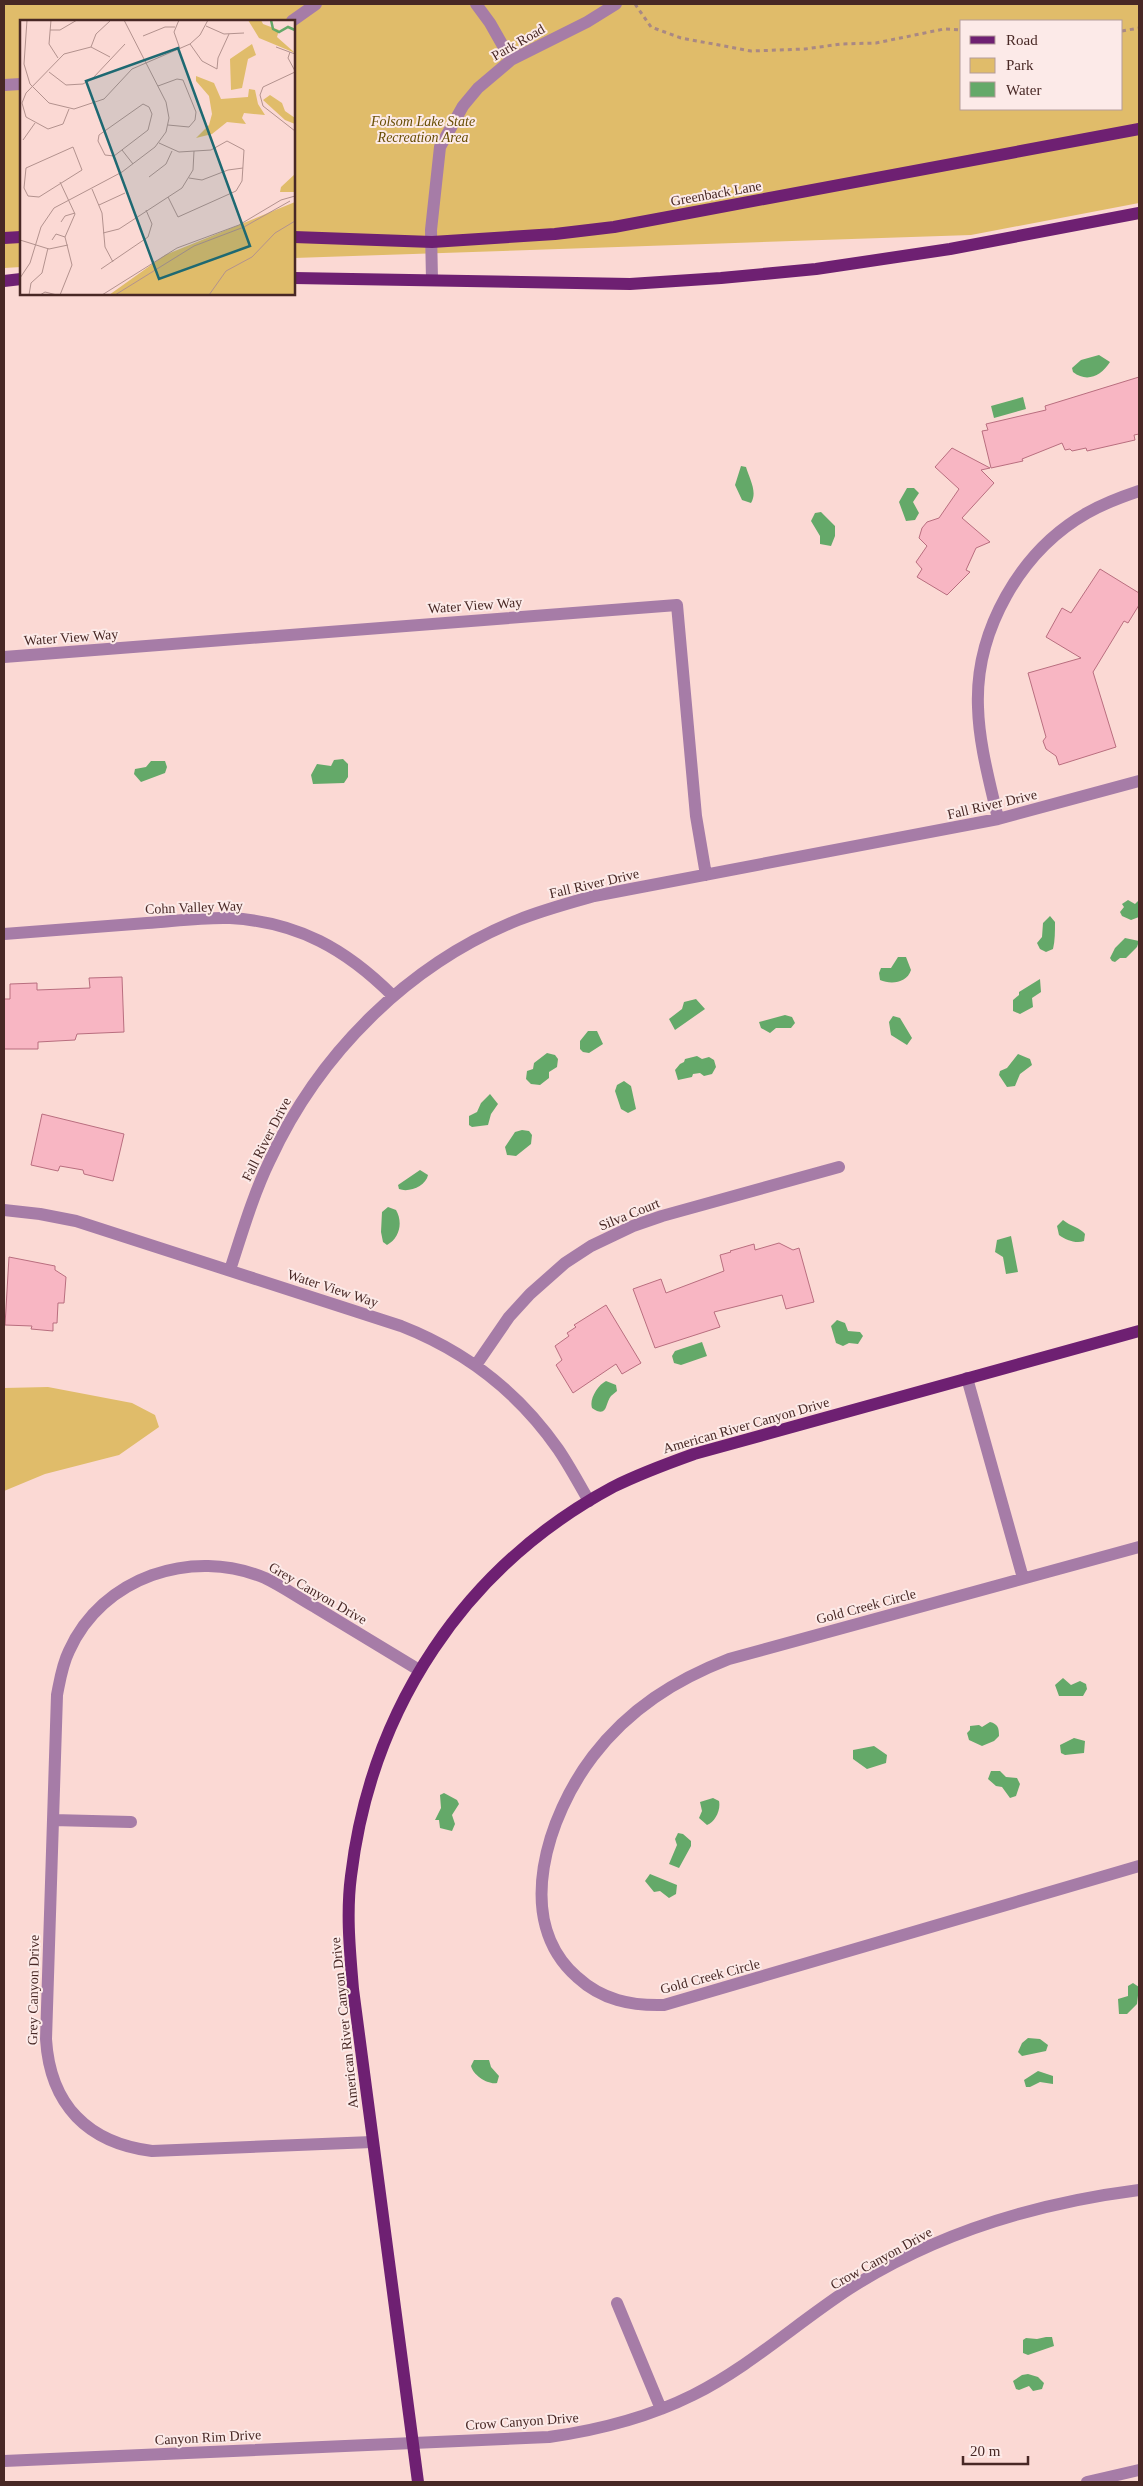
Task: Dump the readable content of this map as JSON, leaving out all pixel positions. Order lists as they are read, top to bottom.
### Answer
{
  "streets": {
    "main road": ["Greenback Lane", "American River Canyon Drive"],
    "street": [
      "Park Road",
      "Water View Way",
      "Fall River Drive",
      "Cohn Valley Way",
      "Silva Court",
      "Grey Canyon Drive",
      "Gold Creek Circle",
      "Crow Canyon Drive",
      "Canyon Rim Drive"
    ]
  },
  "crossings": [
    ["Park Road", "Greenback Lane"],
    ["Water View Way", "Fall River Drive"],
    ["Water View Way", "Silva Court"],
    ["Water View Way", "American River Canyon Drive"],
    ["Fall River Drive", "Cohn Valley Way"],
    ["American River Canyon Drive", "Grey Canyon Drive"],
    ["American River Canyon Drive", "Crow Canyon Drive"],
    ["American River Canyon Drive", "Canyon Rim Drive"],
    ["Crow Canyon Drive", "Canyon Rim Drive"]
  ],
  "parks": ["Folsom Lake State Recreation Area"],
  "legend": ["Road", "Park", "Water"],
  "scale_bar": "20 m"
}
